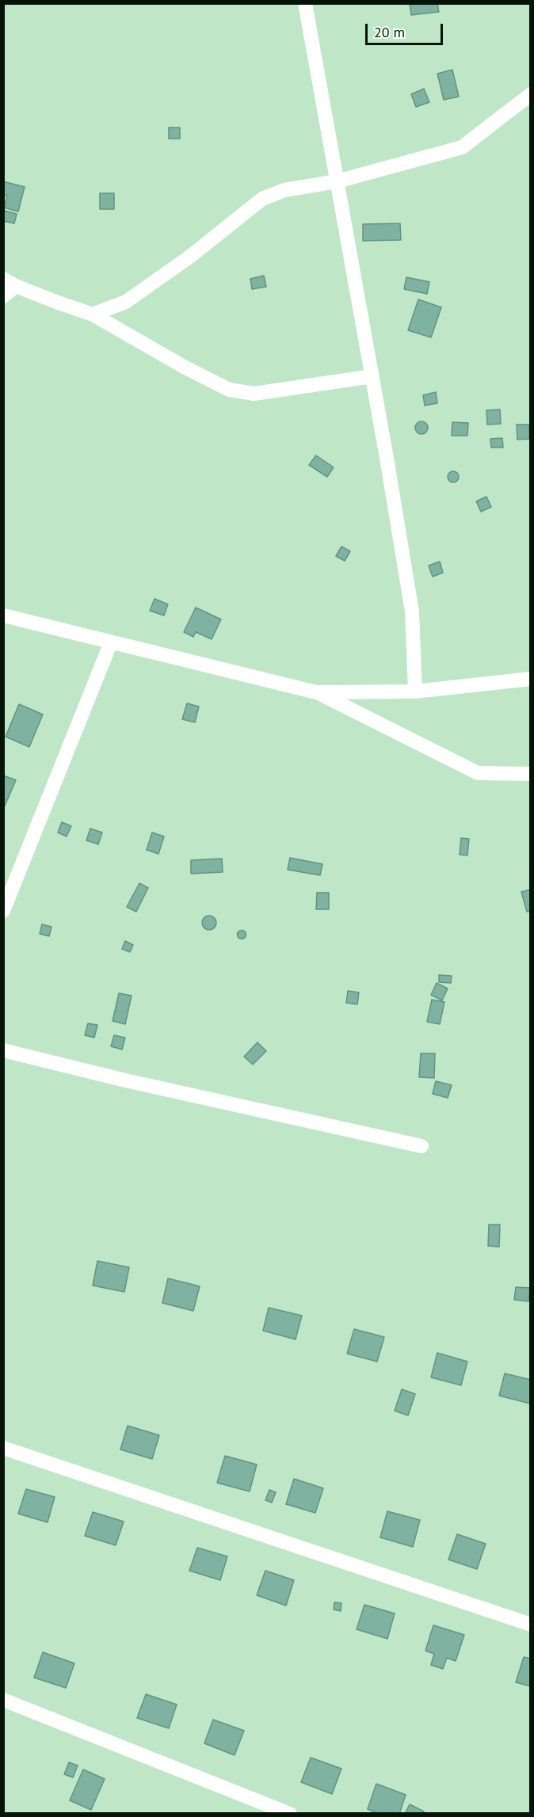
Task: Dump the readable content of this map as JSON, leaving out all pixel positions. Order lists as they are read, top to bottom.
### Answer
{
  "scale_bar": "20 m"
}
